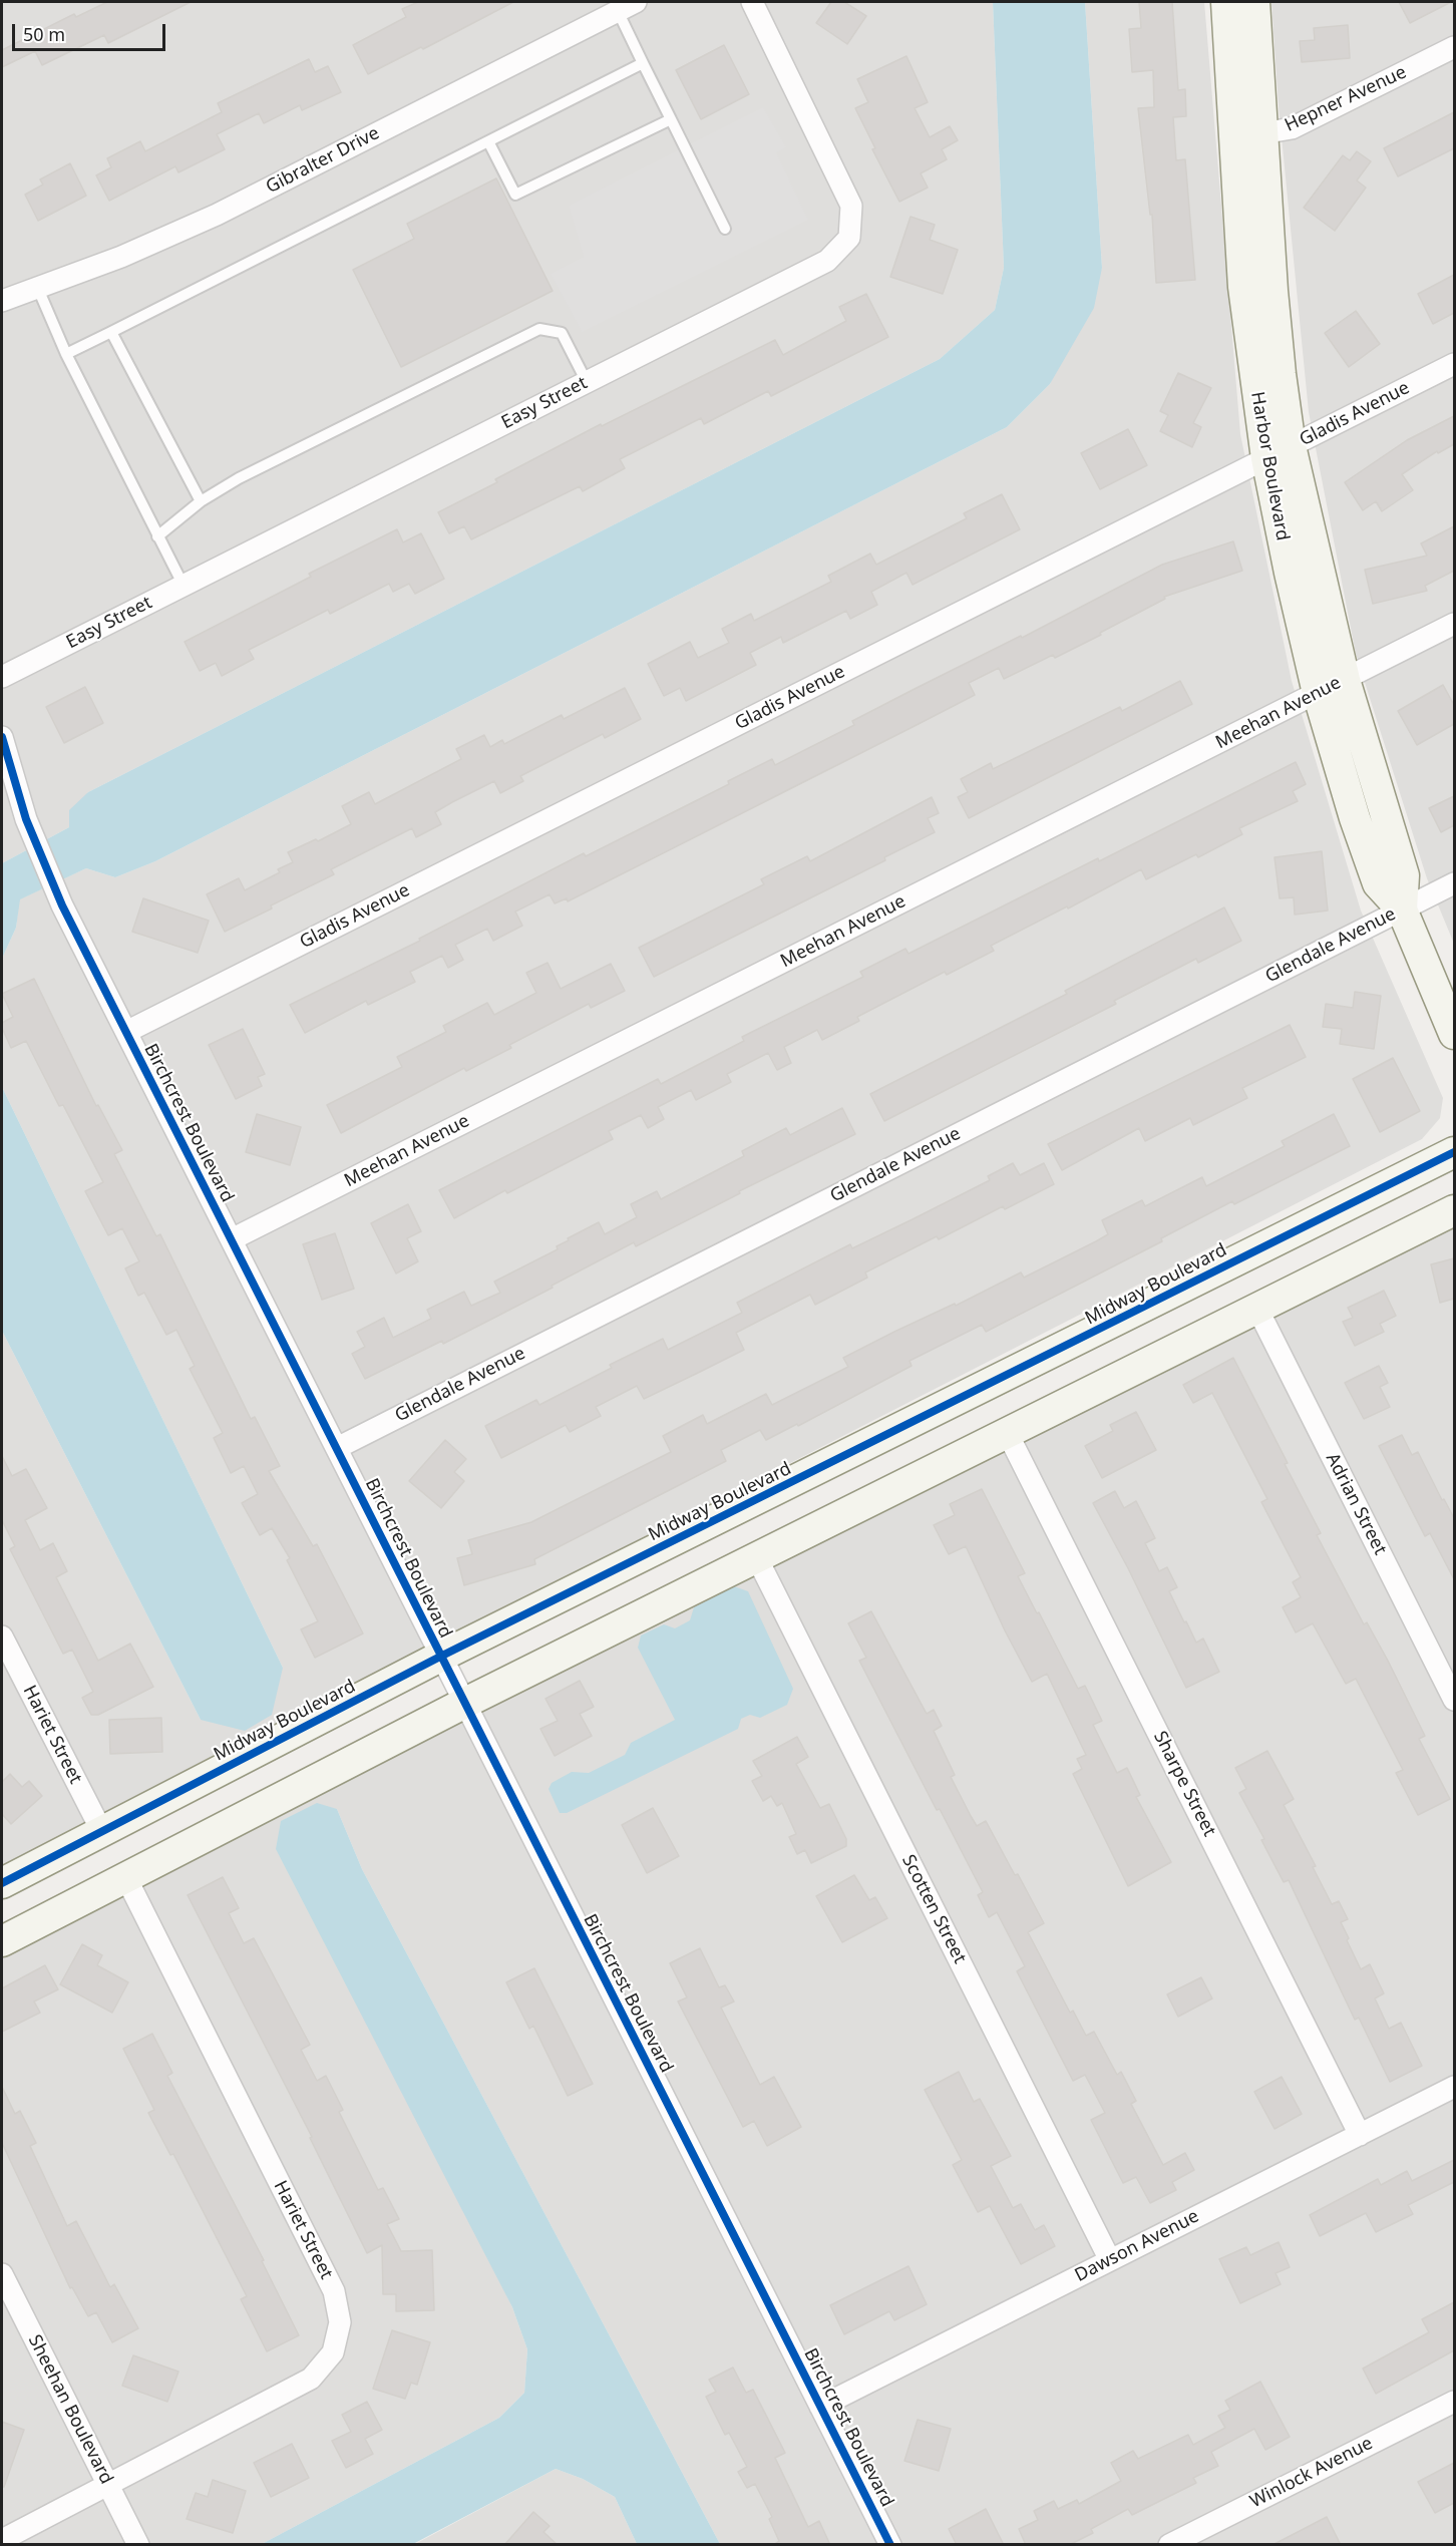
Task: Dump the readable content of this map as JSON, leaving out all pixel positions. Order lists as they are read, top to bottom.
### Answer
{
  "streets": {
    "street": [
      "Hepner Avenue",
      "Gibralter Drive",
      "Easy Street",
      "Gladis Avenue",
      "Harbor Boulevard",
      "Meehan Avenue",
      "Glendale Avenue",
      "Birchcrest Boulevard",
      "Midway Boulevard",
      "Adrian Street",
      "Hariet Street",
      "Sharpe Street",
      "Scotten Street",
      "Dawson Avenue",
      "Sheehan Boulevard",
      "Winlock Avenue"
    ]
  },
  "crossings": [
    ["Hepner Avenue", "Harbor Boulevard"],
    ["Gladis Avenue", "Harbor Boulevard"],
    ["Gladis Avenue", "Birchcrest Boulevard"],
    ["Harbor Boulevard", "Meehan Avenue"],
    ["Harbor Boulevard", "Glendale Avenue"],
    ["Meehan Avenue", "Birchcrest Boulevard"],
    ["Glendale Avenue", "Birchcrest Boulevard"],
    ["Birchcrest Boulevard", "Midway Boulevard"],
    ["Birchcrest Boulevard", "Dawson Avenue"],
    ["Midway Boulevard", "Hariet Street"],
    ["Hariet Street", "Sheehan Boulevard"],
    ["Sharpe Street", "Dawson Avenue"],
    ["Scotten Street", "Dawson Avenue"]
  ],
  "scale_bar": "50 m"
}
